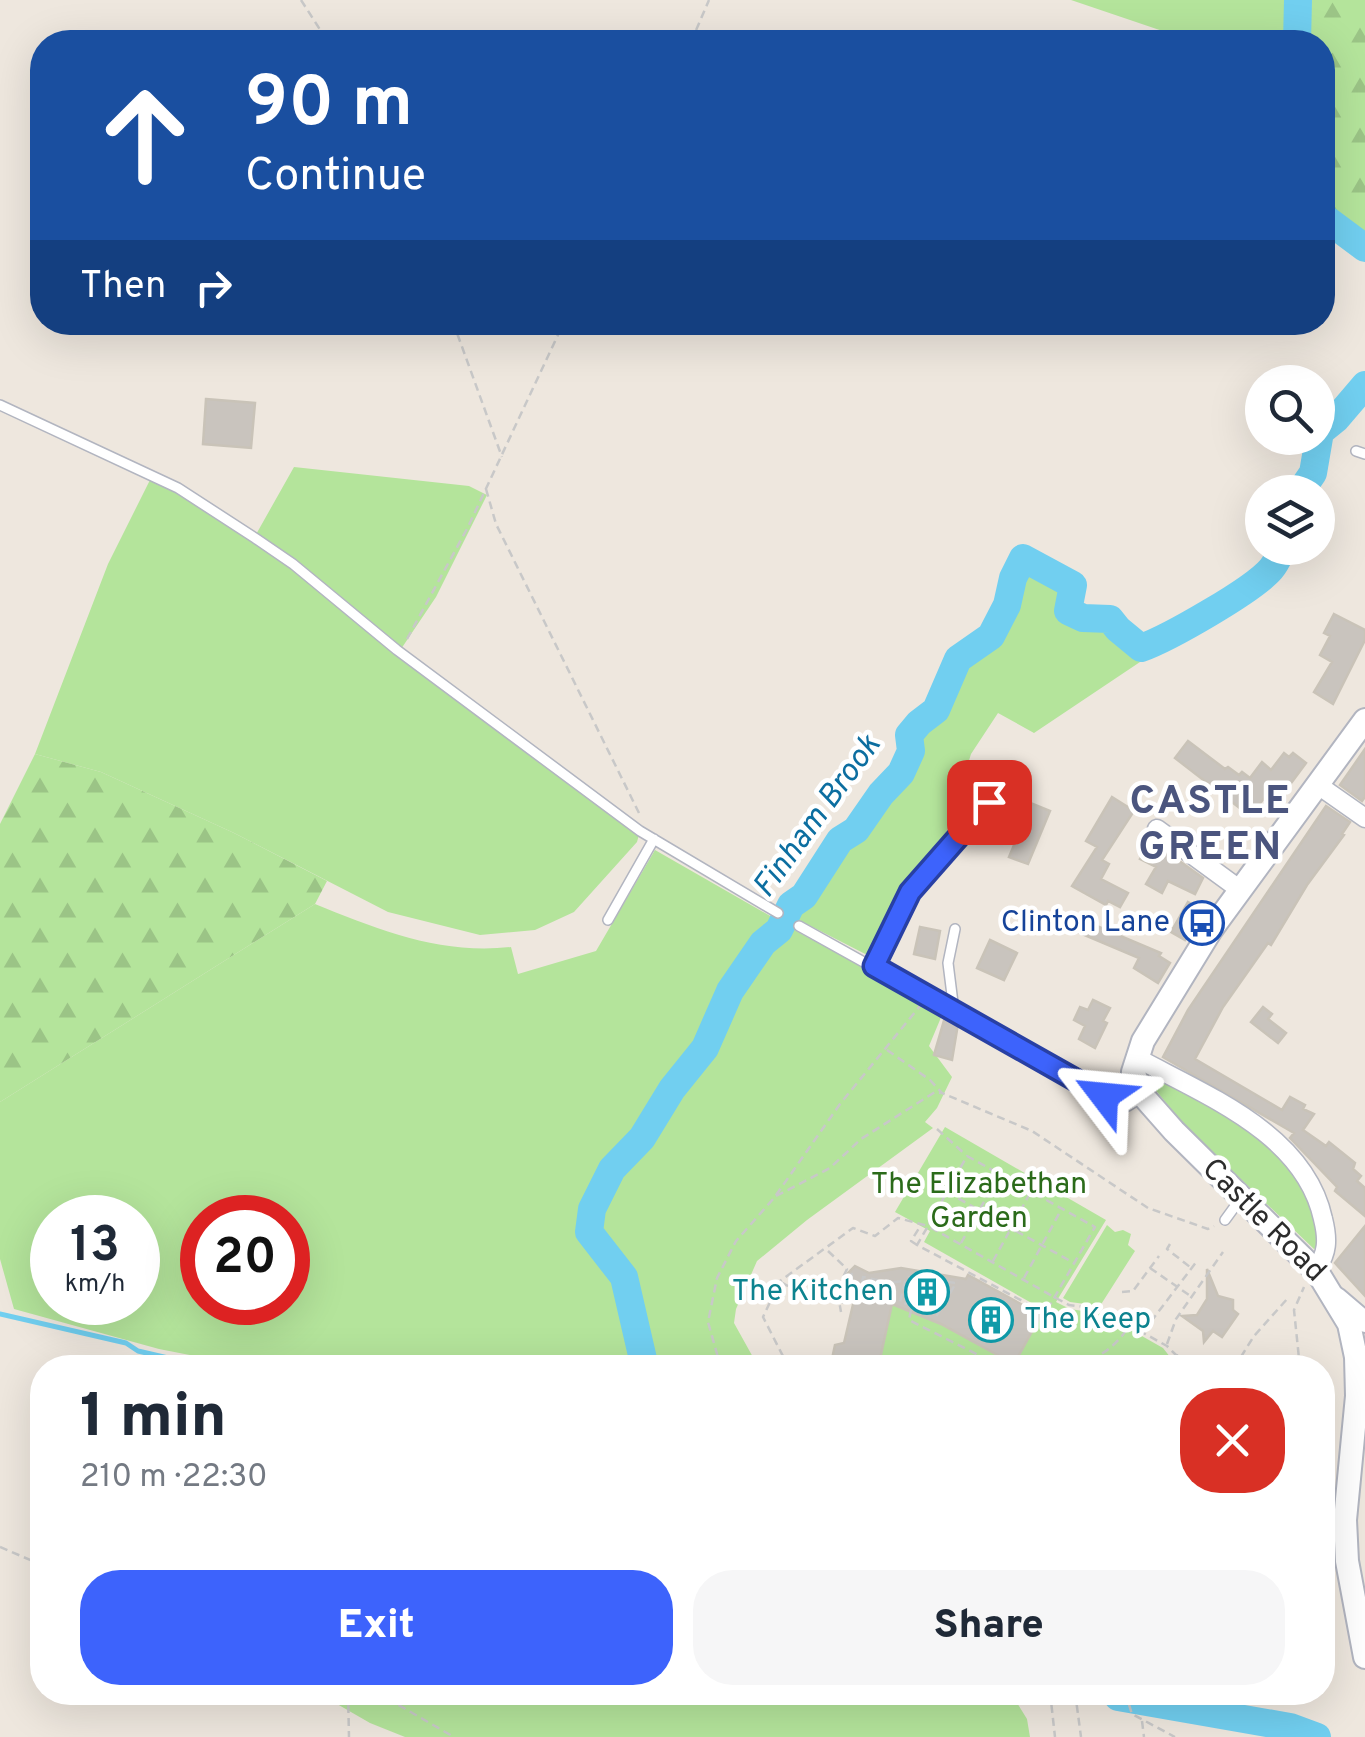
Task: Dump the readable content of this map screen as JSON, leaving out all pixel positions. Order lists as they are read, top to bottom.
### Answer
{
  "streets": {
    "main road": ["Castle Road"]
  },
  "districts": ["CASTLE GREEN"],
  "water": ["Finham Brook"],
  "parks": ["The Elizabethan Garden"],
  "places": {
    "bus stop": ["Clinton Lane"],
    "building": ["The Kitchen", "The Keep"]
  },
  "page": {
    "turn": ["90 m", "Continue"],
    "then": "Then",
    "speed": "13 km/h",
    "limit": "20",
    "heading": ["1 min", "210 m · 22:30"],
    "buttons": ["Exit", "Share"]
  }
}
